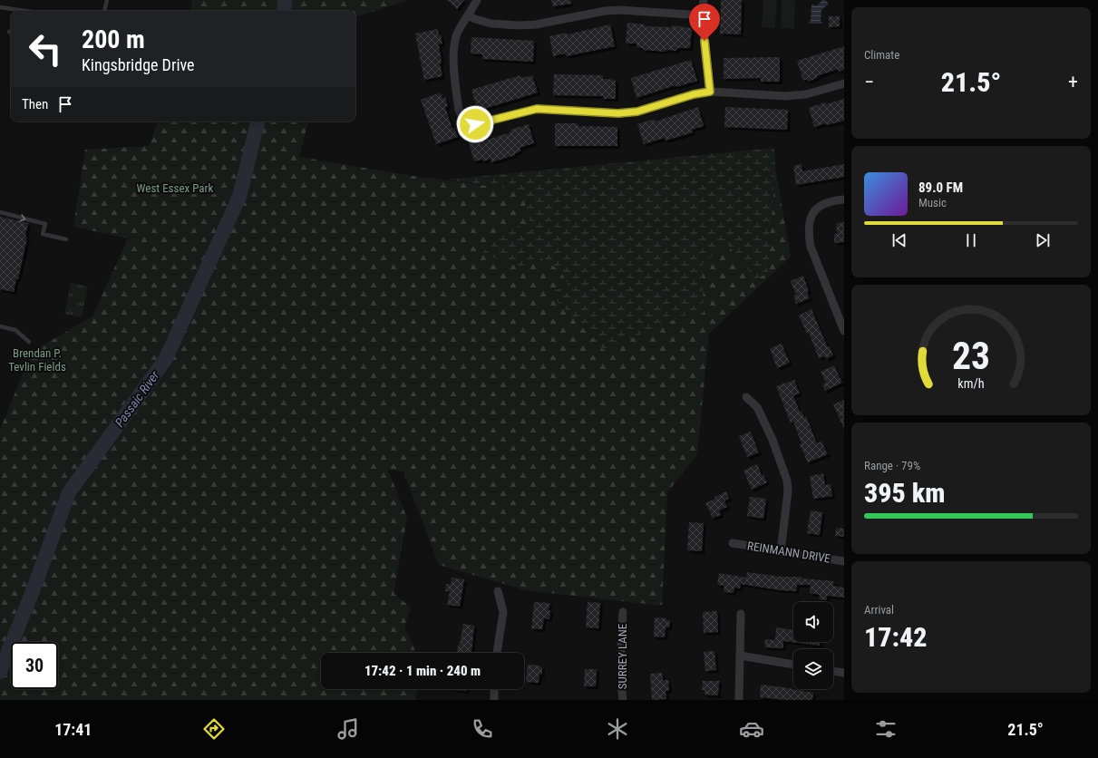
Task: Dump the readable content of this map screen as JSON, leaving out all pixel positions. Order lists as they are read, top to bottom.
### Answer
{
  "streets": {
    "street": ["REINMANN DRIVE", "SURREY LANE"]
  },
  "water": ["Passaic River"],
  "parks": ["West Essex Park", "Brendan P. Tevlin Fields"],
  "page": {
    "tile": [
      "Climate",
      ["Range · 79%", "395 km"],
      ["Arrival", "17:42"]
    ],
    "turn": ["200 m", "Kingsbridge Drive"],
    "heat": ["−", "21.5°", "+"],
    "then": "Then",
    "song": ["89.0 FM", "Music"],
    "limit": "30",
    "trip": "17:42 · 1 min · 240 m",
    "tabs": ["17:41", "21.5°"],
    "gauge": ["23", "km/h"]
  }
}
